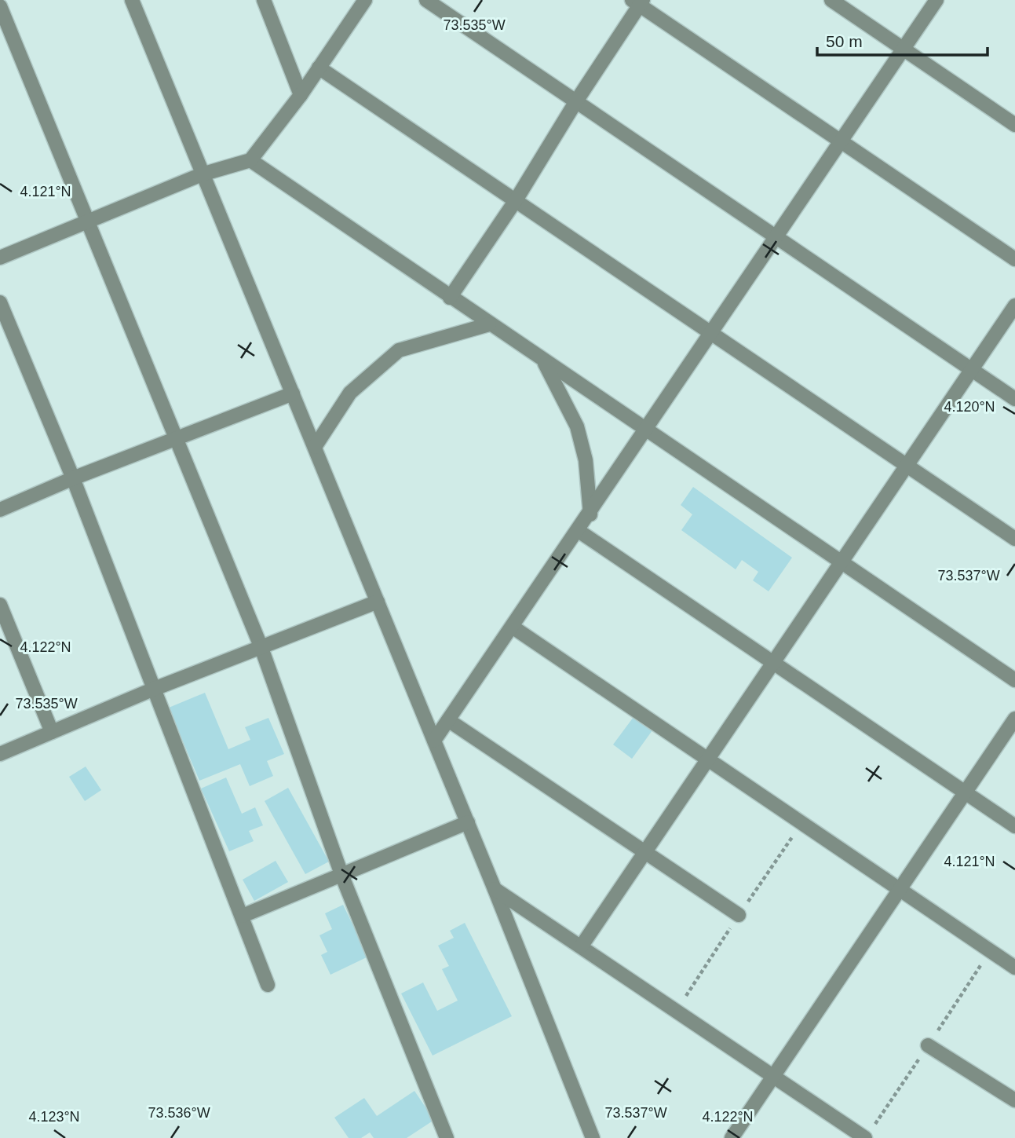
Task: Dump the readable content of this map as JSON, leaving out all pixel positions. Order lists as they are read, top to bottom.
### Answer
{
  "scale_bar": "50 m",
  "coordinates": [
    "73.535°W",
    "4.121°N",
    "4.120°N",
    "73.537°W",
    "4.122°N",
    "73.536°W",
    "4.123°N"
  ]
}
